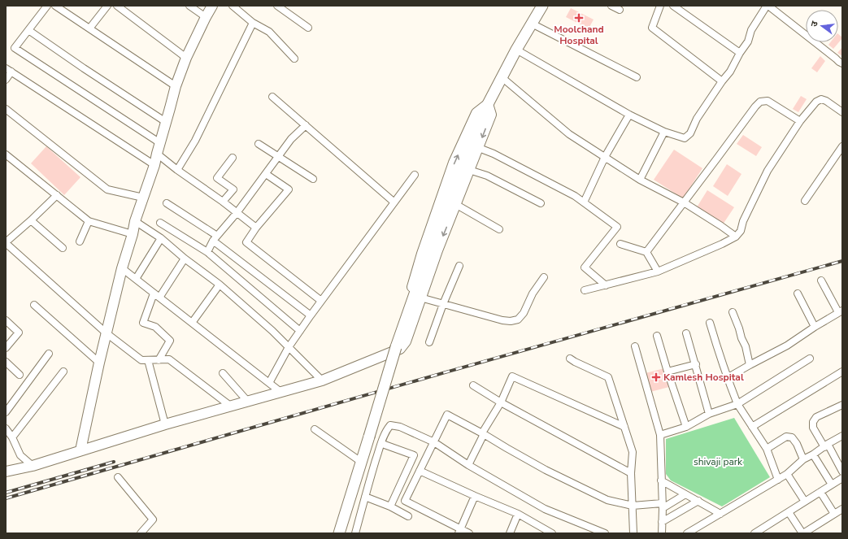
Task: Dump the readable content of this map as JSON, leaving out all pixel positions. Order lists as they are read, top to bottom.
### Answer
{
  "parks": ["shivaji park"],
  "places": {
    "health": ["Moolchand Hospital", "Kamlesh Hospital"]
  },
  "north": "left"
}
